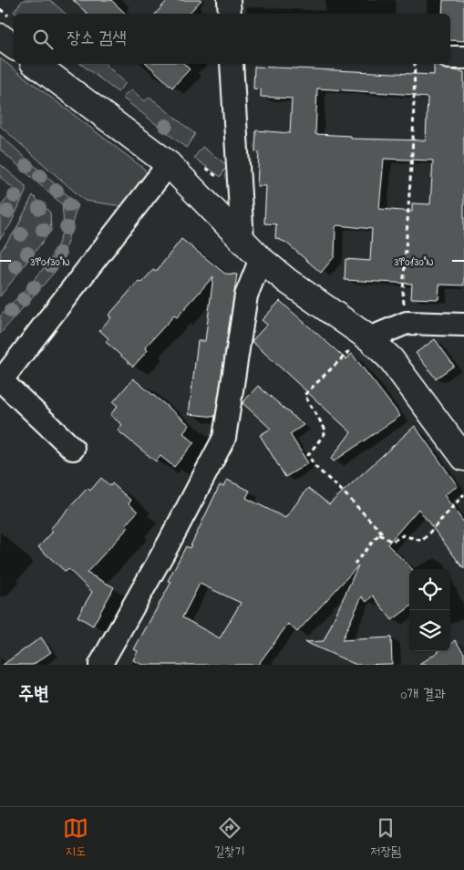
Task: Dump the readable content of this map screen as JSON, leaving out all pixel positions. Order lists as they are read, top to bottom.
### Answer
{
  "page": {
    "search": "장소 검색",
    "heading": ["주변", "0개 결과"],
    "nav": ["지도", "길찾기", "저장됨"]
  },
  "coordinates": ["39°01'30\"N"]
}
